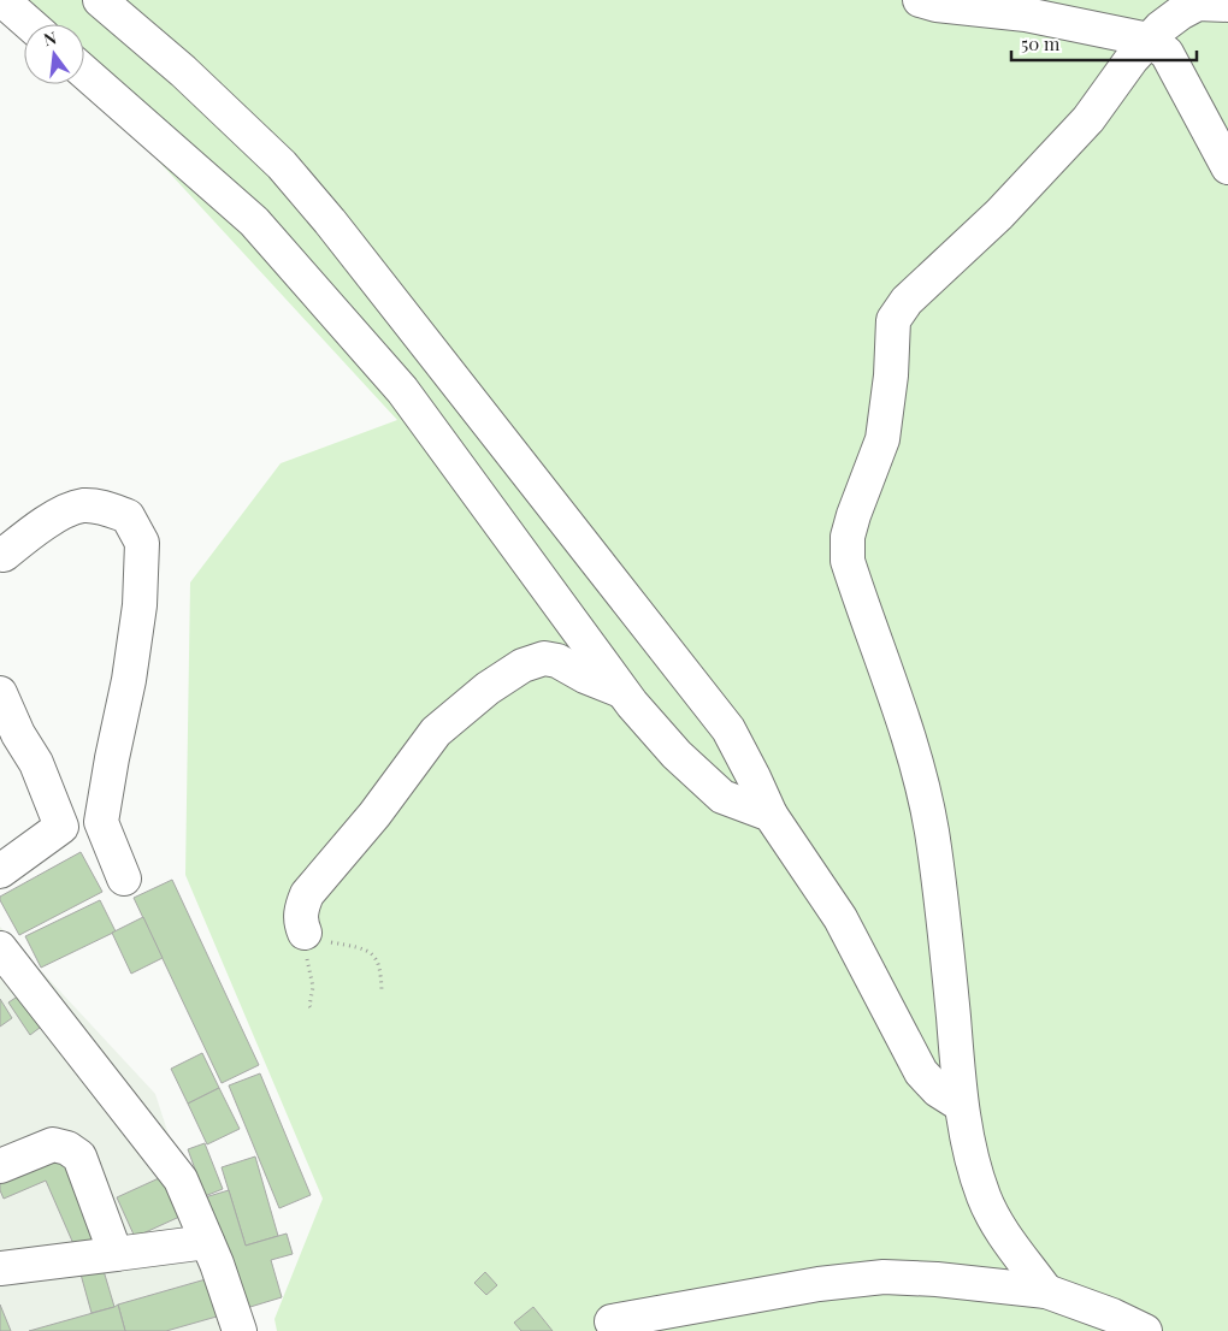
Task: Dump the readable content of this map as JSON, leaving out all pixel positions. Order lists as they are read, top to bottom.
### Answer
{
  "scale_bar": "50 m",
  "north": "top"
}
